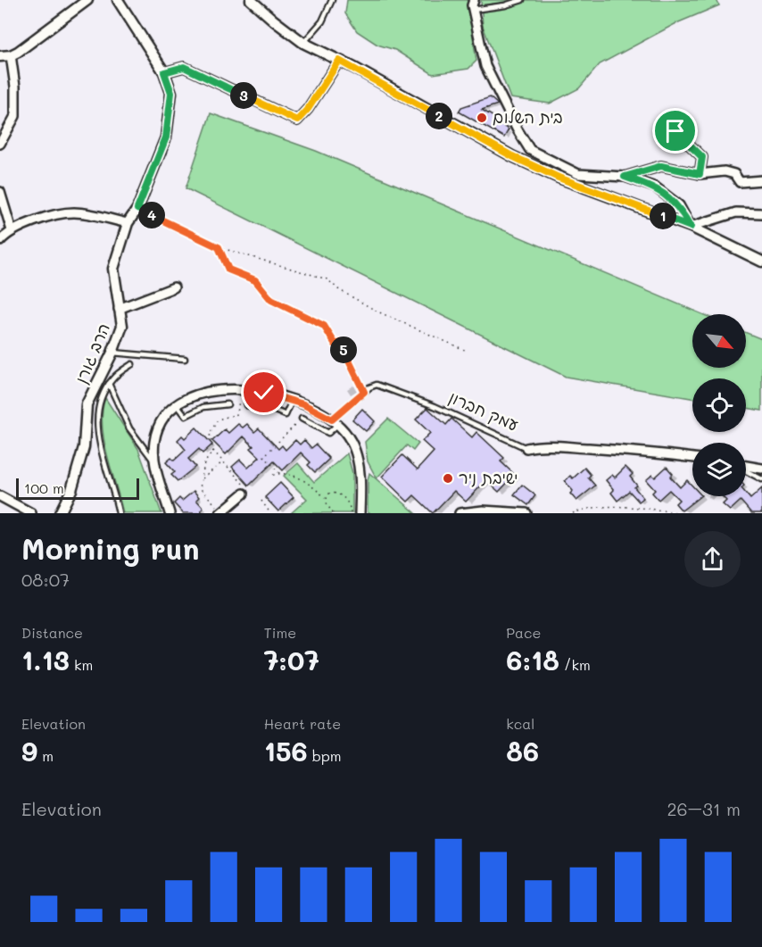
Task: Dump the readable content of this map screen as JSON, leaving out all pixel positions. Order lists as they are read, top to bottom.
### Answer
{
  "streets": {
    "street": ["הרב גורן", "עמק חברון"]
  },
  "places": ["בית השלום", "ישיבת ניר"],
  "scale_bar": "100 m",
  "north": "bottom right",
  "page": {
    "pins": [
      "3",
      "2",
      "4",
      "1",
      "5"
    ],
    "scale": "100 m",
    "heading": ["Morning run", "08:07"],
    "stats": [
      ["Distance", "1.13 km"],
      ["Time", "7:07"],
      ["Pace", "6:18 /km"],
      ["Elevation", "9 m"],
      ["Heart rate", "156 bpm"],
      ["kcal", "86"]
    ],
    "chart": ["Elevation", "26–31 m"]
  }
}
